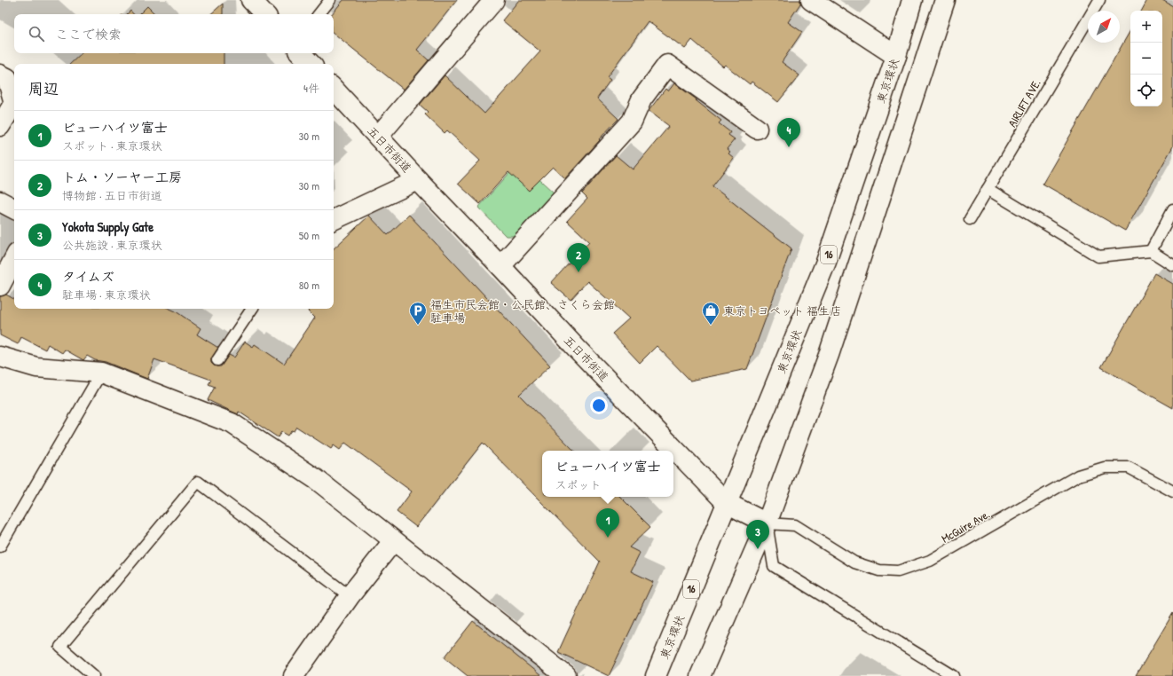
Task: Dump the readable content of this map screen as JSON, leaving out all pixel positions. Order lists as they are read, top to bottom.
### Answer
{
  "streets": {
    "main road": ["東京環状", "五日市街道", "16"],
    "lane": ["AIRLIFT AVE.", "McGuire Ave."]
  },
  "crossings": [
    ["東京環状", "五日市街道"],
    ["五日市街道", "McGuire Ave."]
  ],
  "places": {
    "parking": ["福生市民会館・公民館、さくら会館 駐車場"],
    "shop": ["東京トヨペット 福生店"]
  },
  "north": "top right",
  "page": {
    "map_buttons": ["+", "−"],
    "search": "ここで検索",
    "heading": ["周辺", "4件"],
    "list": [
      {
        "mark": "1",
        "name": "ビューハイツ富士",
        "note": "スポット · 東京環状",
        "value": "30 m"
      },
      {
        "mark": "2",
        "name": "トム・ソーヤー工房",
        "note": "博物館 · 五日市街道",
        "value": "30 m"
      },
      {
        "mark": "3",
        "name": "Yokota Supply Gate",
        "note": "公共施設 · 東京環状",
        "value": "50 m"
      },
      {
        "mark": "4",
        "name": "タイムズ",
        "note": "駐車場 · 東京環状",
        "value": "80 m"
      }
    ],
    "pins": [
      "4",
      "2",
      "1",
      "3"
    ],
    "popup": ["ビューハイツ富士", "スポット"]
  }
}
